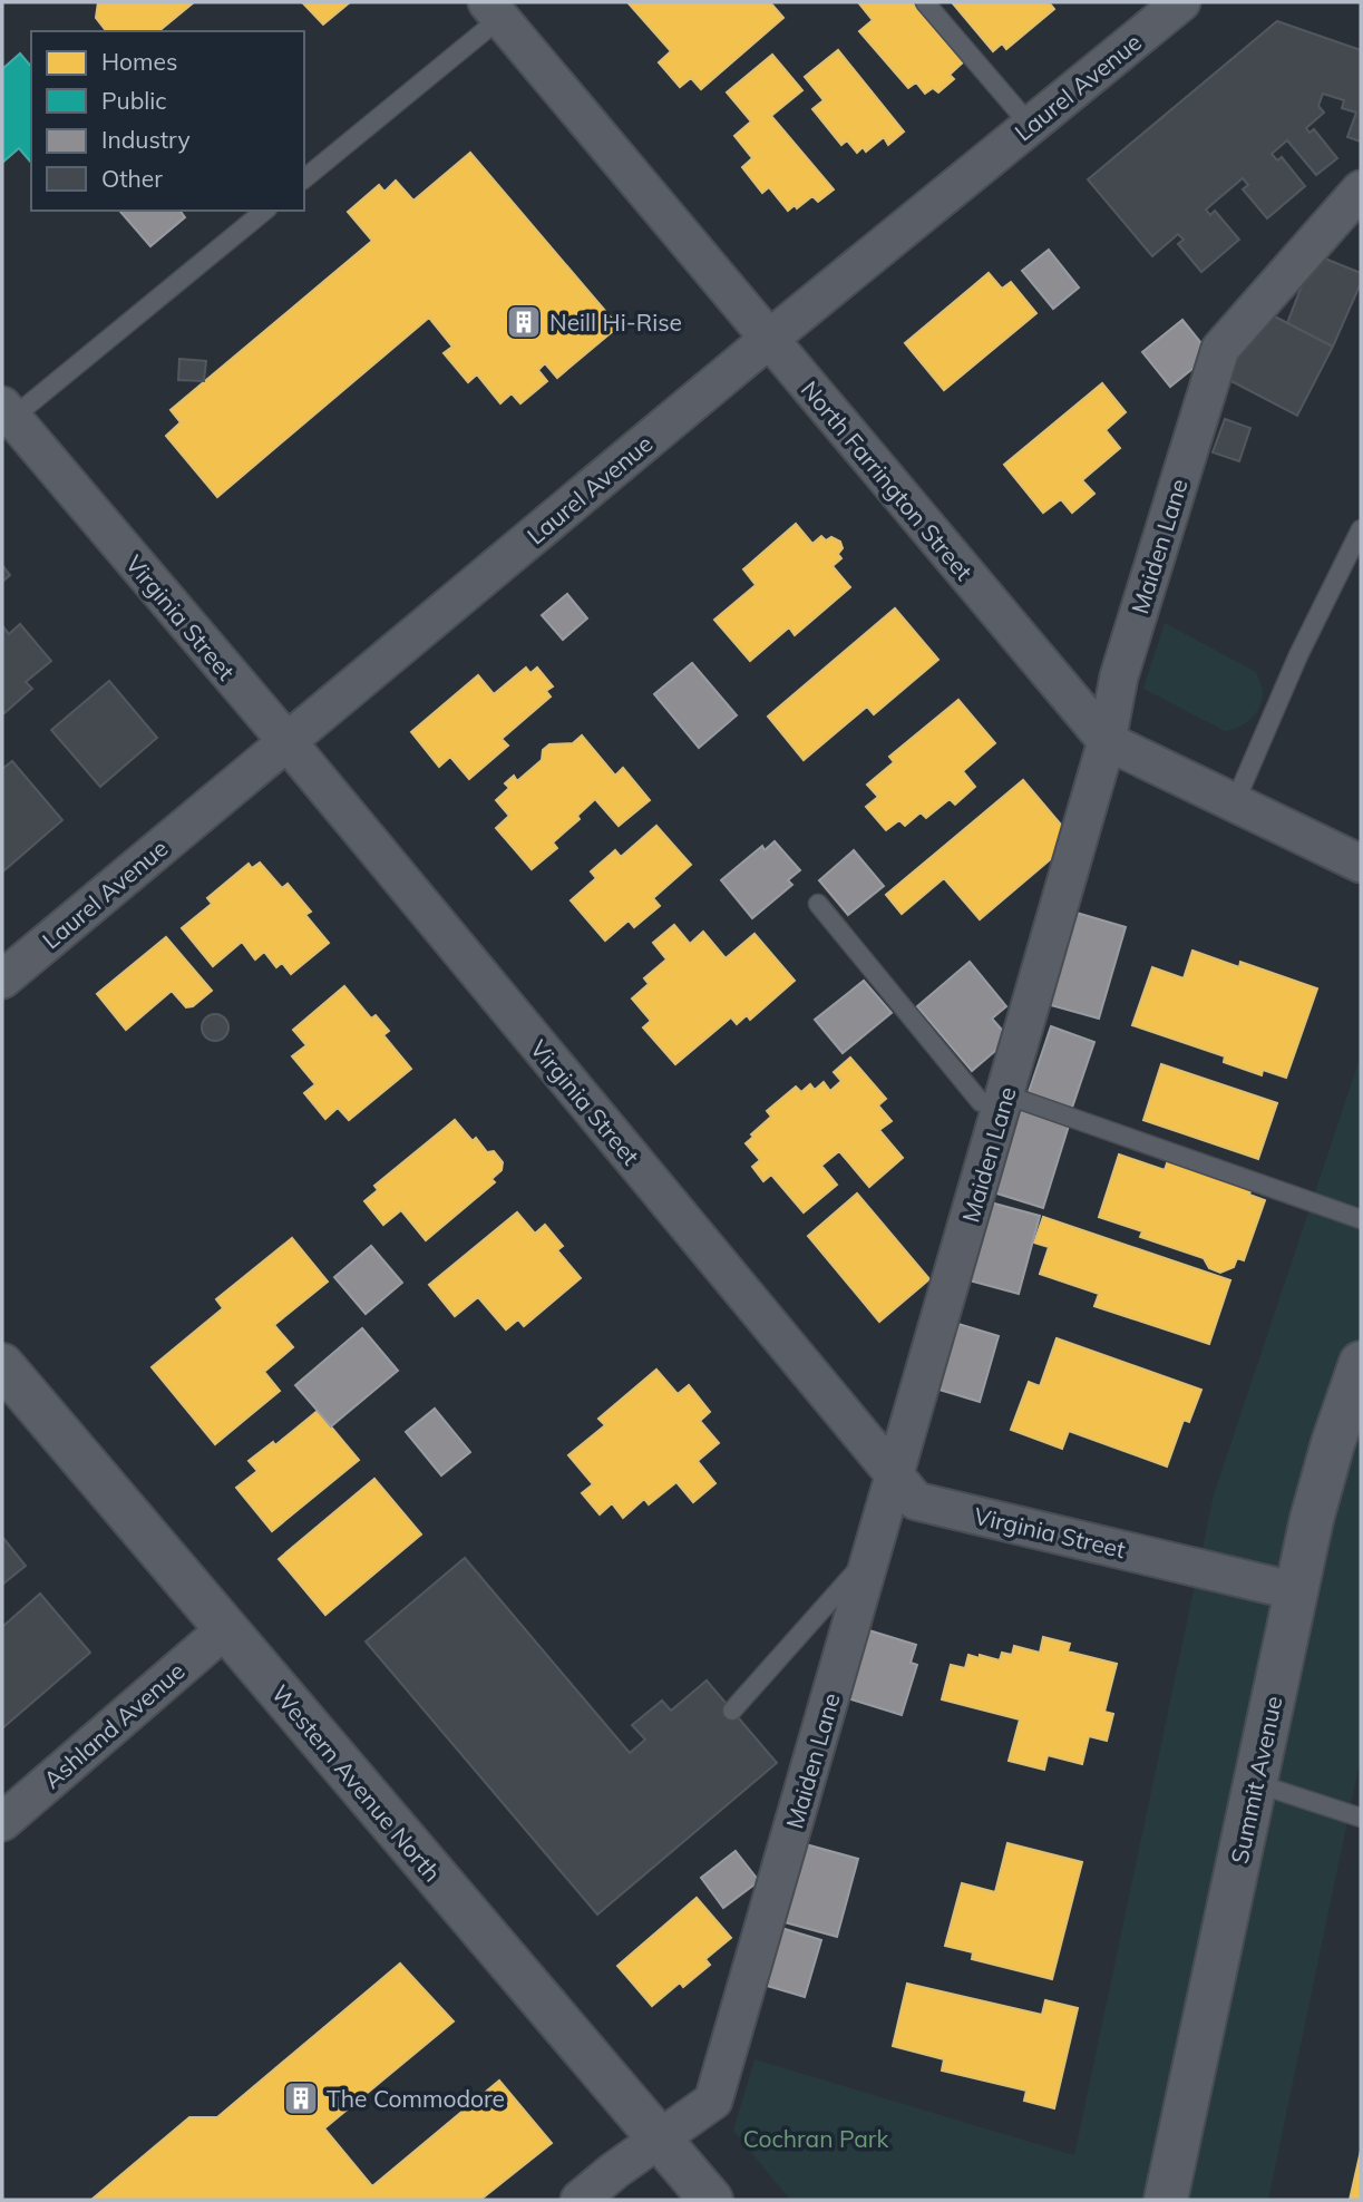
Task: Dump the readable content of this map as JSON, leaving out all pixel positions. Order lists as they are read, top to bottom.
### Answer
{
  "streets": {
    "street": [
      "Laurel Avenue",
      "North Farrington Street",
      "Maiden Lane",
      "Virginia Street",
      "Ashland Avenue",
      "Summit Avenue",
      "Western Avenue North"
    ]
  },
  "crossings": [
    ["Laurel Avenue", "North Farrington Street"],
    ["Laurel Avenue", "Virginia Street"],
    ["North Farrington Street", "Maiden Lane"],
    ["Maiden Lane", "Virginia Street"],
    ["Maiden Lane", "Western Avenue North"],
    ["Virginia Street", "Summit Avenue"],
    ["Ashland Avenue", "Western Avenue North"]
  ],
  "parks": ["Cochran Park"],
  "places": {
    "building": ["Neill Hi-Rise", "The Commodore"]
  },
  "legend": [
    "Homes",
    "Public",
    "Industry",
    "Other"
  ]
}
